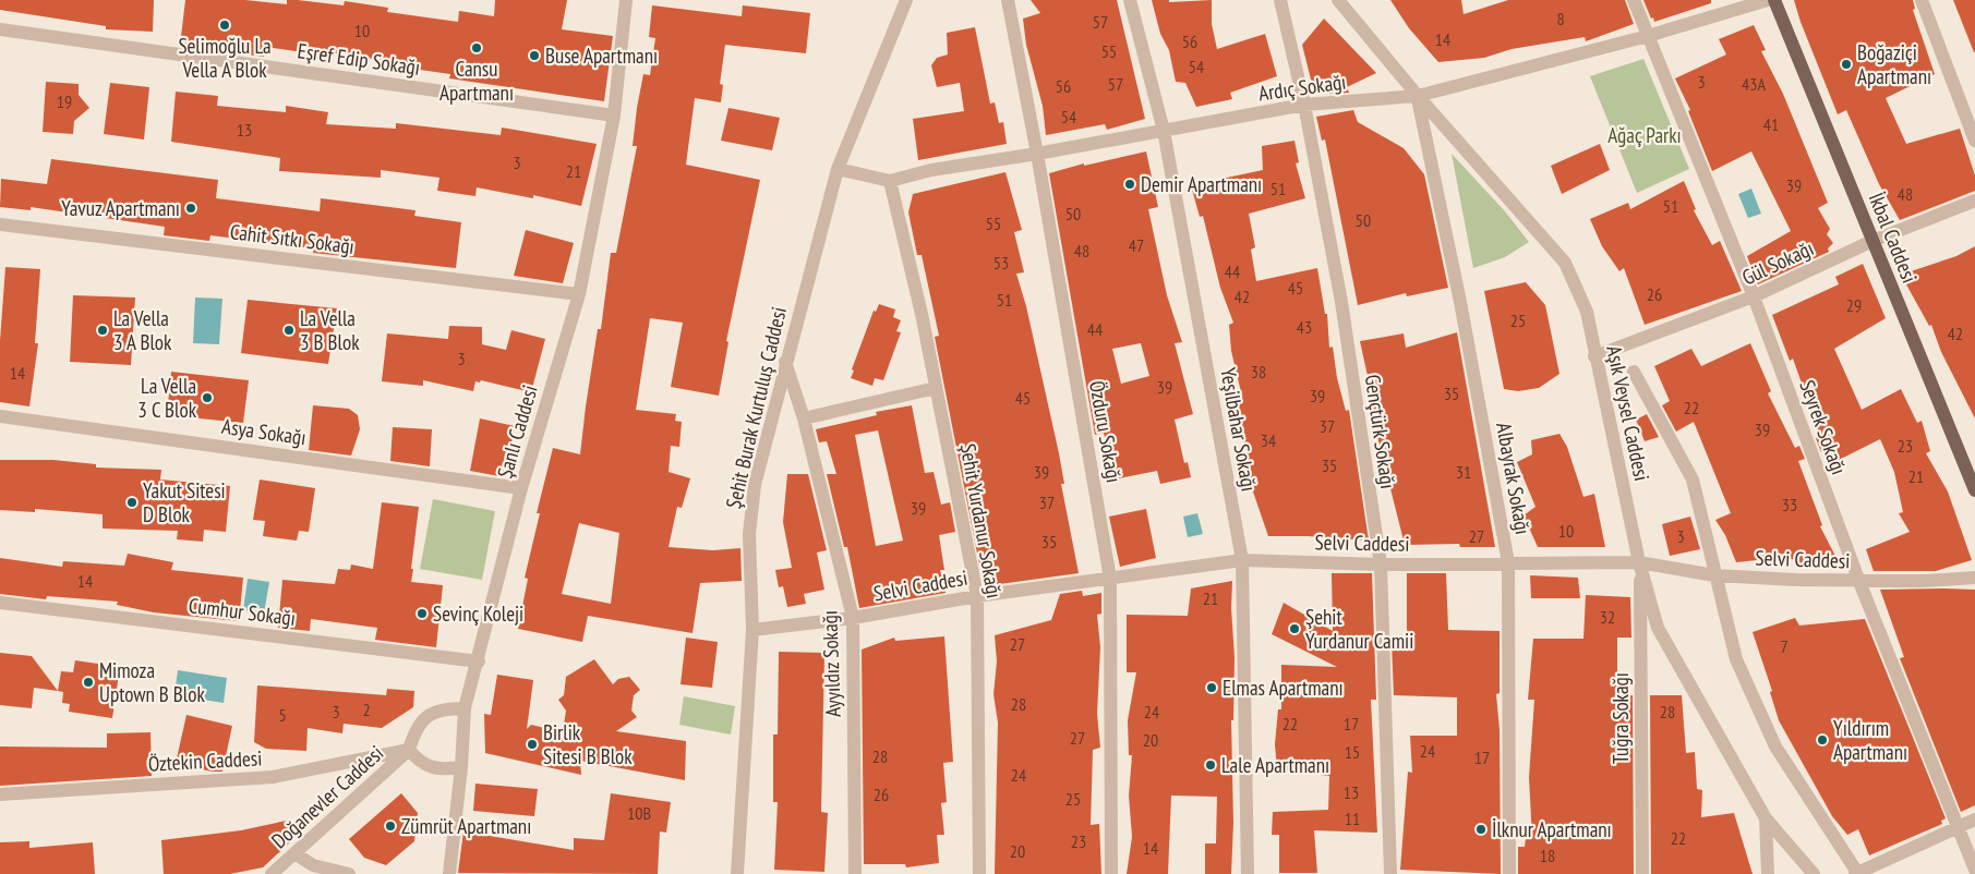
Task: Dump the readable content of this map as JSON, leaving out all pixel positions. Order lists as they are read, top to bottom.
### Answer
{
  "streets": {
    "main road": ["İkbal Caddesi"],
    "street": [
      "Eşref Edip Sokağı",
      "Ardıç Sokağı",
      "Cahit Sıtkı Sokağı",
      "Gül Sokağı",
      "Şehit Burak Kurtuluş Caddesi",
      "Aşık Veysel Caddesi",
      "Seyrek Sokağı",
      "Yeşilbahar Sokağı",
      "Asya Sokağı",
      "Şanlı Caddesi",
      "Özduru Sokağı",
      "Gençtürk Sokağı",
      "Albayrak Sokağı",
      "Şehit Yurdanur Sokağı",
      "Selvi Caddesi",
      "Cumhur Sokağı",
      "Ayyıldız Sokağı",
      "Tuğra Sokağı",
      "Öztekin Caddesi",
      "Doğanevler Caddesi"
    ]
  },
  "crossings": [
    ["Eşref Edip Sokağı", "Şanlı Caddesi"],
    ["Ardıç Sokağı", "Şehit Burak Kurtuluş Caddesi"],
    ["Ardıç Sokağı", "Aşık Veysel Caddesi"],
    ["Ardıç Sokağı", "Seyrek Sokağı"],
    ["Ardıç Sokağı", "Yeşilbahar Sokağı"],
    ["Ardıç Sokağı", "Özduru Sokağı"],
    ["Ardıç Sokağı", "Gençtürk Sokağı"],
    ["Ardıç Sokağı", "Albayrak Sokağı"],
    ["Ardıç Sokağı", "Şehit Yurdanur Sokağı"],
    ["İkbal Caddesi", "Gül Sokağı"],
    ["Cahit Sıtkı Sokağı", "Şanlı Caddesi"],
    ["Gül Sokağı", "Aşık Veysel Caddesi"],
    ["Gül Sokağı", "Seyrek Sokağı"],
    ["Şehit Burak Kurtuluş Caddesi", "Selvi Caddesi"],
    ["Şehit Burak Kurtuluş Caddesi", "Ayyıldız Sokağı"],
    ["Aşık Veysel Caddesi", "Albayrak Sokağı"],
    ["Aşık Veysel Caddesi", "Selvi Caddesi"],
    ["Aşık Veysel Caddesi", "Tuğra Sokağı"],
    ["Seyrek Sokağı", "Selvi Caddesi"],
    ["Yeşilbahar Sokağı", "Selvi Caddesi"],
    ["Asya Sokağı", "Şanlı Caddesi"],
    ["Şanlı Caddesi", "Cumhur Sokağı"],
    ["Özduru Sokağı", "Selvi Caddesi"],
    ["Gençtürk Sokağı", "Selvi Caddesi"],
    ["Albayrak Sokağı", "Selvi Caddesi"],
    ["Şehit Yurdanur Sokağı", "Selvi Caddesi"],
    ["Selvi Caddesi", "Ayyıldız Sokağı"],
    ["Selvi Caddesi", "Tuğra Sokağı"],
    ["Öztekin Caddesi", "Doğanevler Caddesi"]
  ],
  "parks": ["Ağaç Parkı"],
  "places": [
    "Selimoğlu La Vella A Blok",
    "Cansu Apartmanı",
    "Buse Apartmanı",
    "Boğaziçi Apartmanı",
    "Demir Apartmanı",
    "Yavuz Apartmanı",
    "La Vella 3 A Blok",
    "La Vella 3 B Blok",
    "La Vella 3 C Blok",
    "Yakut Sitesi D Blok",
    "Sevinç Koleji",
    "Şehit Yurdanur Camii",
    "Mimoza Uptown B Blok",
    "Elmas Apartmanı",
    "Yıldırım Apartmanı",
    "Birlik Sitesi B Blok",
    "Lale Apartmanı",
    "Zümrüt Apartmanı",
    "İlknur Apartmanı"
  ],
  "house_numbers": [
    "8",
    "57",
    "10",
    "14",
    "56",
    "55",
    "54",
    "3",
    "57",
    "43A",
    "56",
    "19",
    "54",
    "41",
    "13",
    "3",
    "21",
    "39",
    "51",
    "48",
    "51",
    "50",
    "50",
    "55",
    "47",
    "48",
    "53",
    "44",
    "45",
    "26",
    "42",
    "51",
    "29",
    "25",
    "43",
    "44",
    "42",
    "3",
    "38",
    "14",
    "39",
    "35",
    "39",
    "45",
    "22",
    "37",
    "39",
    "34",
    "23",
    "35",
    "39",
    "31",
    "21",
    "37",
    "33",
    "39",
    "10",
    "27",
    "3",
    "35",
    "14",
    "21",
    "32",
    "27",
    "7",
    "28",
    "2",
    "3",
    "24",
    "28",
    "5",
    "22",
    "17",
    "27",
    "20",
    "24",
    "15",
    "28",
    "17",
    "24",
    "13",
    "26",
    "25",
    "10B",
    "11",
    "22",
    "23",
    "14",
    "20",
    "18"
  ]
}
